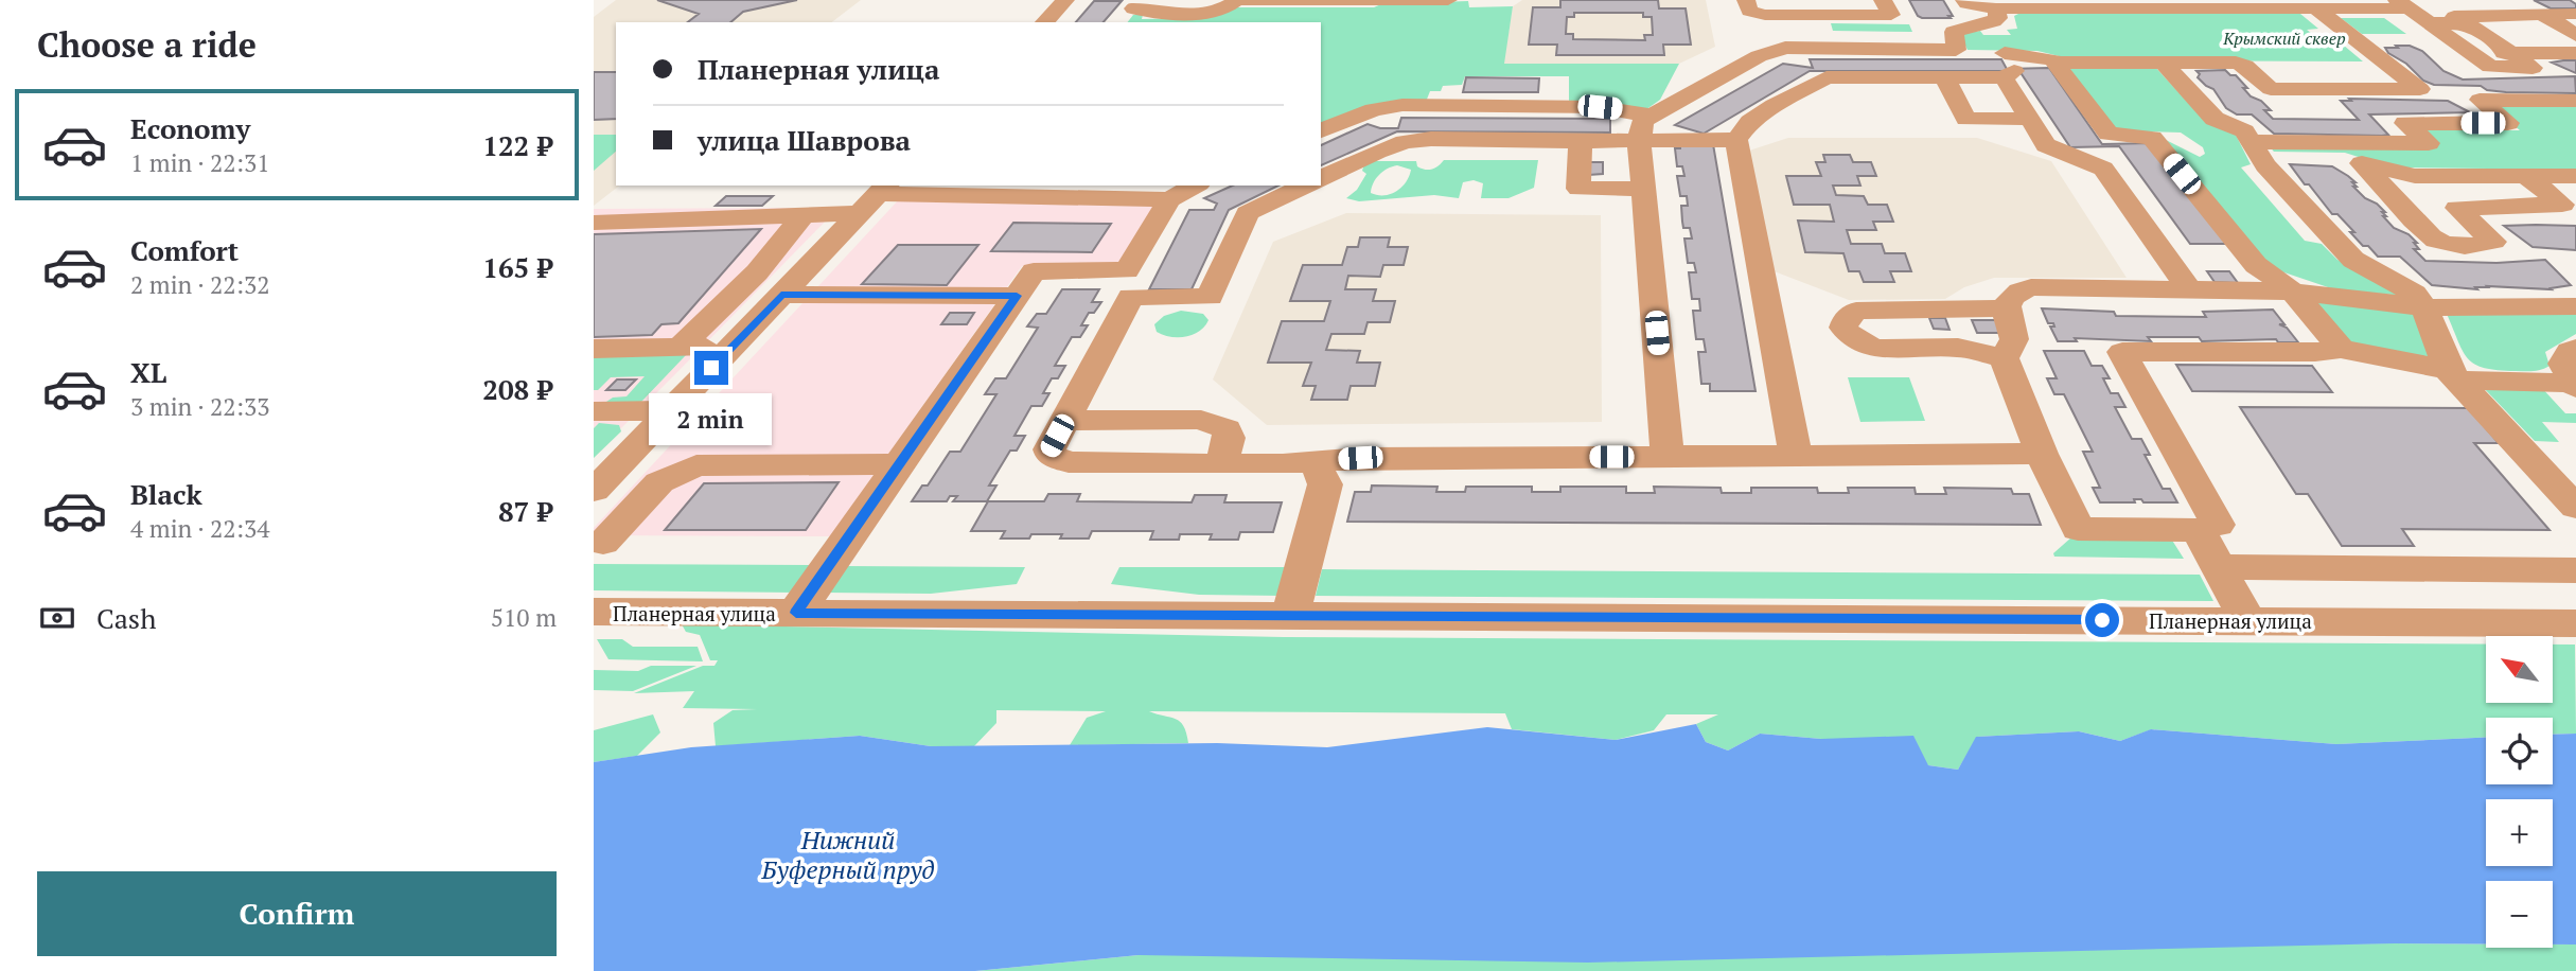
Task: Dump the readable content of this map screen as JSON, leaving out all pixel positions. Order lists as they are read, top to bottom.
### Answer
{
  "streets": {
    "street": ["Планерная улица"]
  },
  "water": ["Нижний Буферный пруд"],
  "parks": ["Крымский сквер"],
  "north": "top left",
  "page": {
    "heading": "Choose a ride",
    "banner": ["Планерная улица", "улица Шаврова"],
    "list": [
      {
        "name": "Economy",
        "note": "1 min · 22:31",
        "value": "122 ₽"
      },
      {
        "name": "Comfort",
        "note": "2 min · 22:32",
        "value": "165 ₽"
      },
      {
        "name": "XL",
        "note": "3 min · 22:33",
        "value": "208 ₽"
      },
      {
        "name": "Black",
        "note": "4 min · 22:34",
        "value": "87 ₽"
      }
    ],
    "bubble": "2 min",
    "pay": ["Cash", "510 m"],
    "map_buttons": ["+", "−"],
    "buttons": "Confirm"
  }
}
